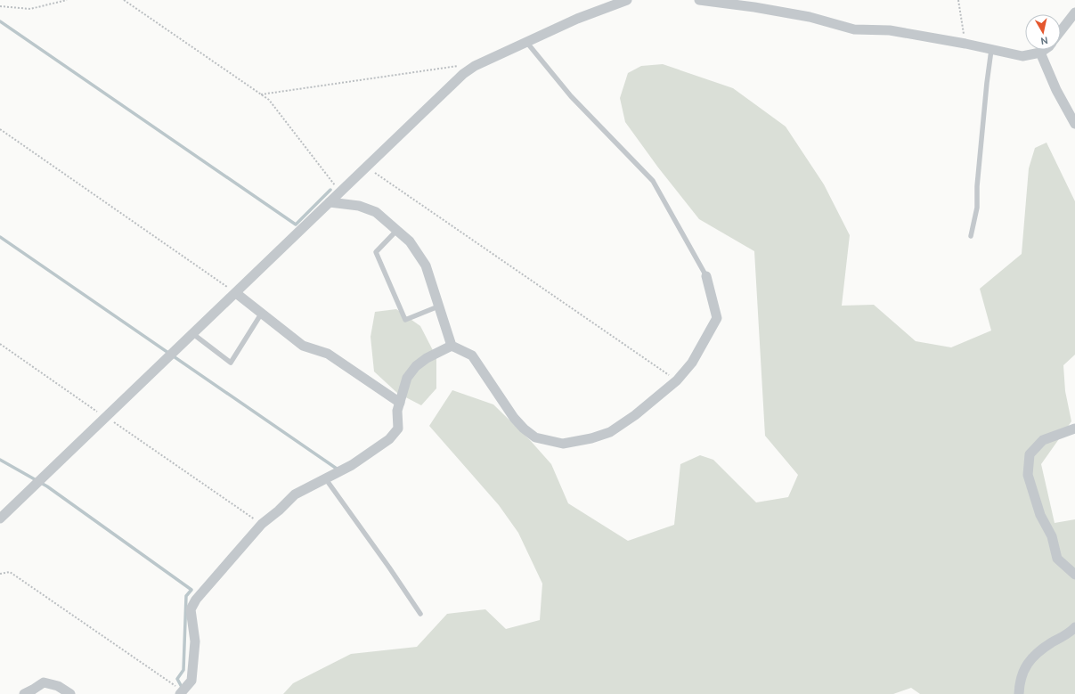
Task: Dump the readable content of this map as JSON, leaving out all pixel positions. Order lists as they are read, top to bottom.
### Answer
{
  "north": "bottom"
}
